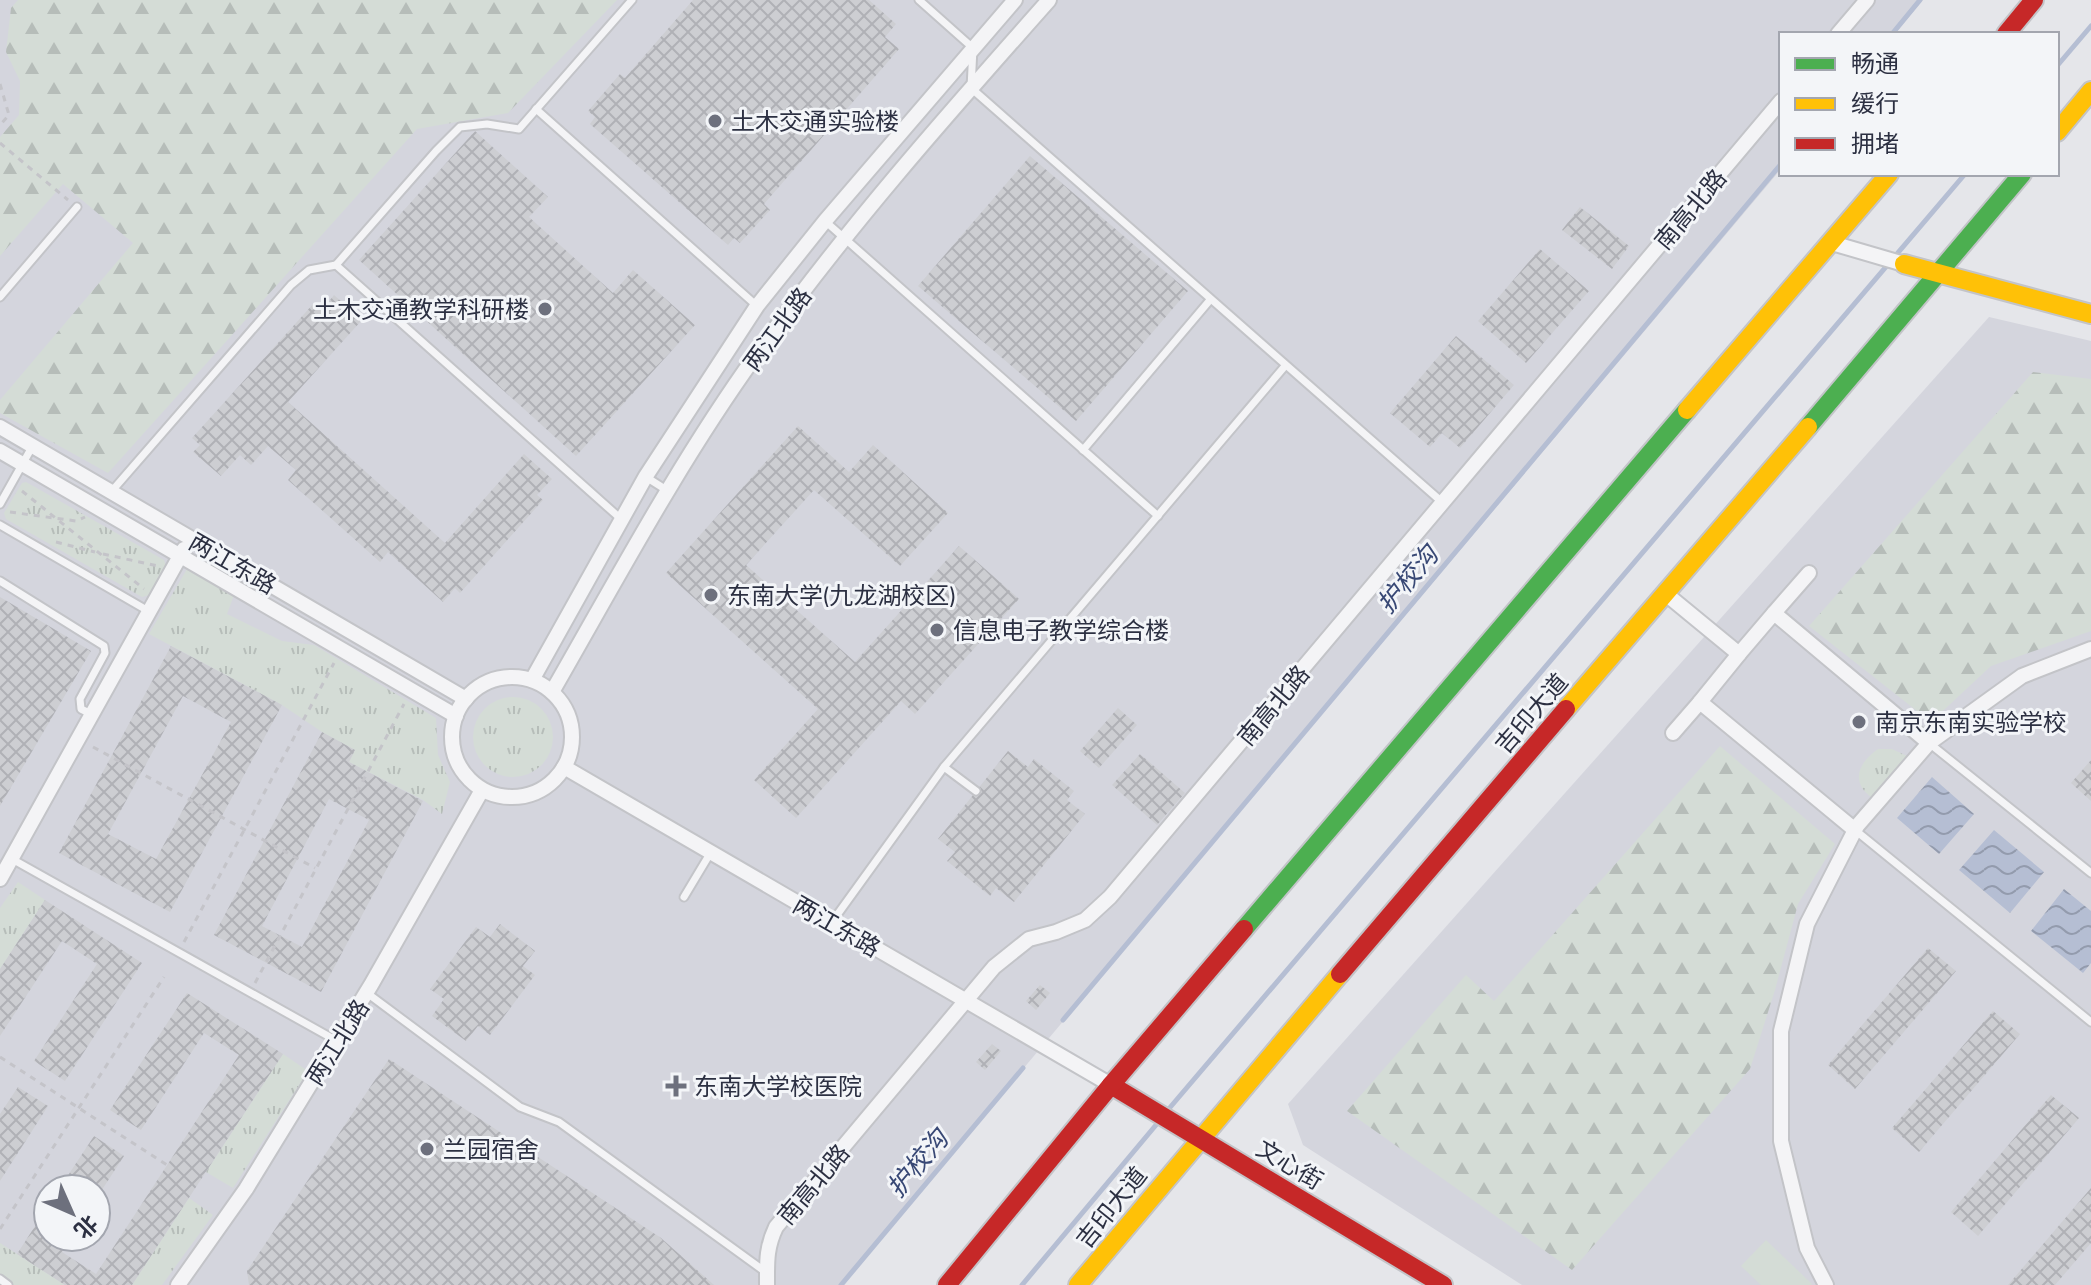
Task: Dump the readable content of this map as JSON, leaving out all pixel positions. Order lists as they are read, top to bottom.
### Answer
{
  "streets": {
    "main road": ["吉印大道", "文心街"],
    "street": ["南高北路", "两江北路", "两江东路"]
  },
  "crossings": [
    ["南高北路", "两江东路"],
    ["两江北路", "两江东路"],
    ["两江东路", "文心街"],
    ["吉印大道", "文心街"]
  ],
  "water": ["护校沟"],
  "places": {
    "other": [
      "土木交通实验楼",
      "土木交通教学科研楼",
      "东南大学(九龙湖校区)",
      "信息电子教学综合楼",
      "南京东南实验学校",
      "兰园宿舍"
    ],
    "health": ["东南大学校医院"]
  },
  "legend": ["畅通", "缓行", "拥堵"],
  "north": "bottom right"
}
